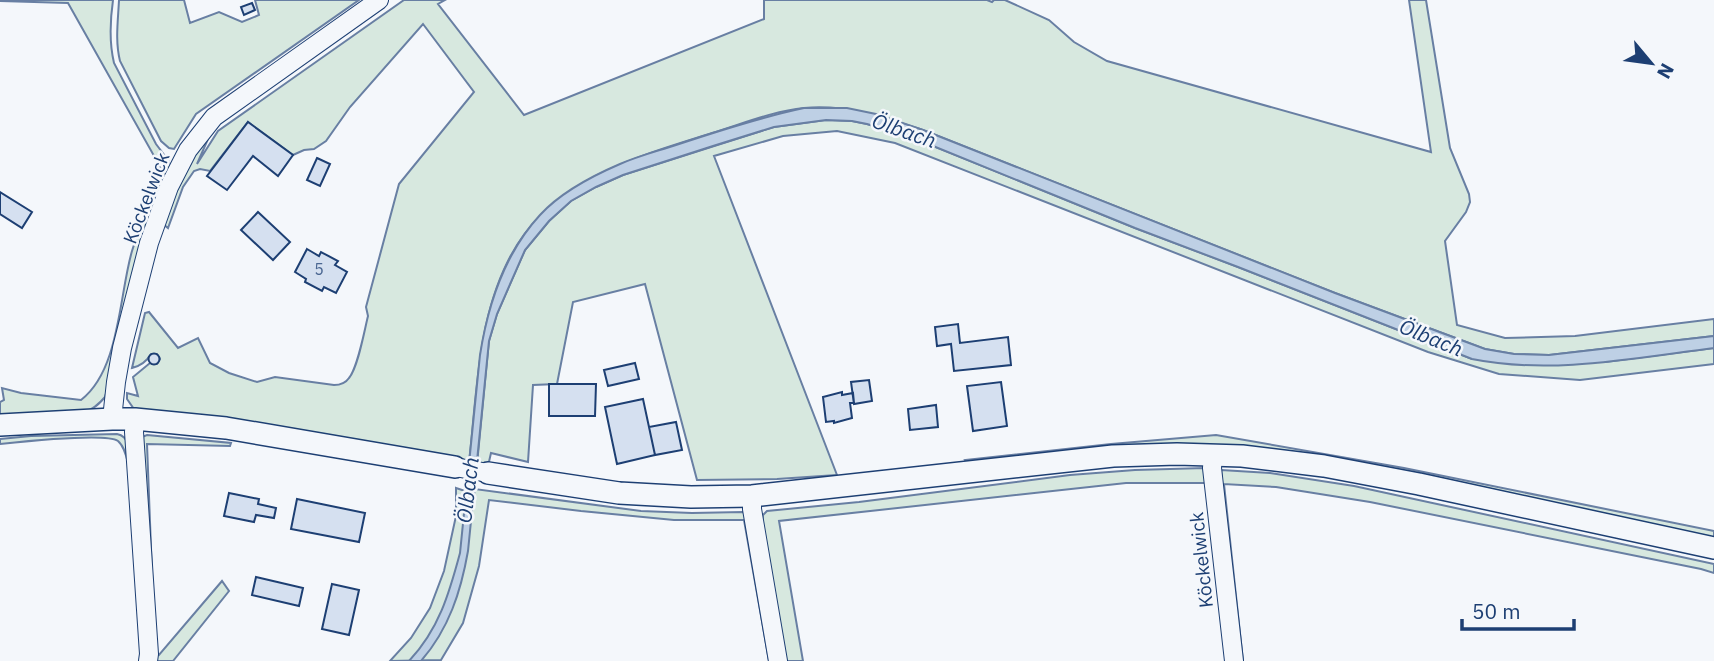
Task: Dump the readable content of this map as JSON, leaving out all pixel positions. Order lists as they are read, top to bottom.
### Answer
{
  "streets": {
    "street": ["Köckelwick"]
  },
  "water": ["Ölbach"],
  "house_numbers": ["5"],
  "scale_bar": "50 m",
  "north": "bottom right"
}
